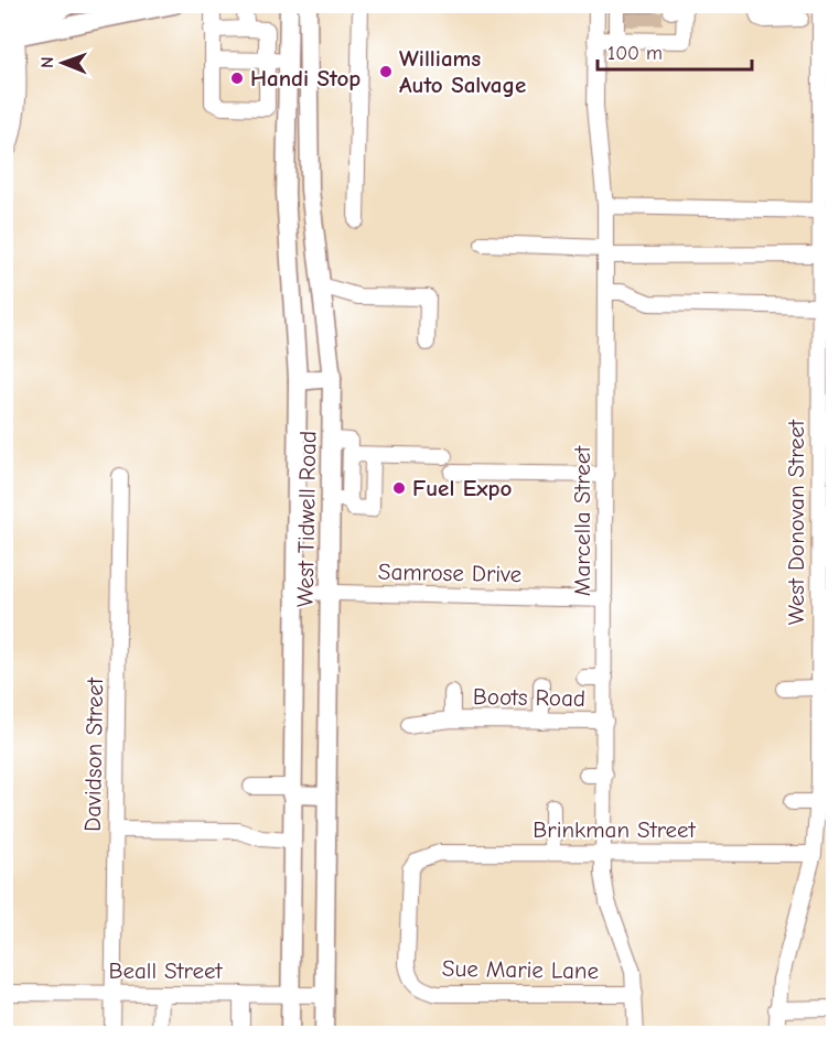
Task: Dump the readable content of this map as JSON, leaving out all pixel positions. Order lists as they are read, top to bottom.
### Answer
{
  "streets": {
    "main road": ["West Tidwell Road"],
    "street": [
      "Marcella Street",
      "West Donovan Street",
      "Samrose Drive",
      "Boots Road",
      "Davidson Street",
      "Brinkman Street",
      "Sue Marie Lane",
      "Beall Street"
    ]
  },
  "crossings": [
    ["West Tidwell Road", "Samrose Drive"],
    ["West Tidwell Road", "Beall Street"],
    ["Marcella Street", "Samrose Drive"],
    ["Marcella Street", "Boots Road"],
    ["Marcella Street", "Brinkman Street"],
    ["Marcella Street", "Sue Marie Lane"],
    ["West Donovan Street", "Brinkman Street"],
    ["Davidson Street", "Beall Street"],
    ["Brinkman Street", "Sue Marie Lane"]
  ],
  "places": ["Williams Auto Salvage", "Handi Stop", "Fuel Expo"],
  "scale_bar": "100 m",
  "north": "left"
}
